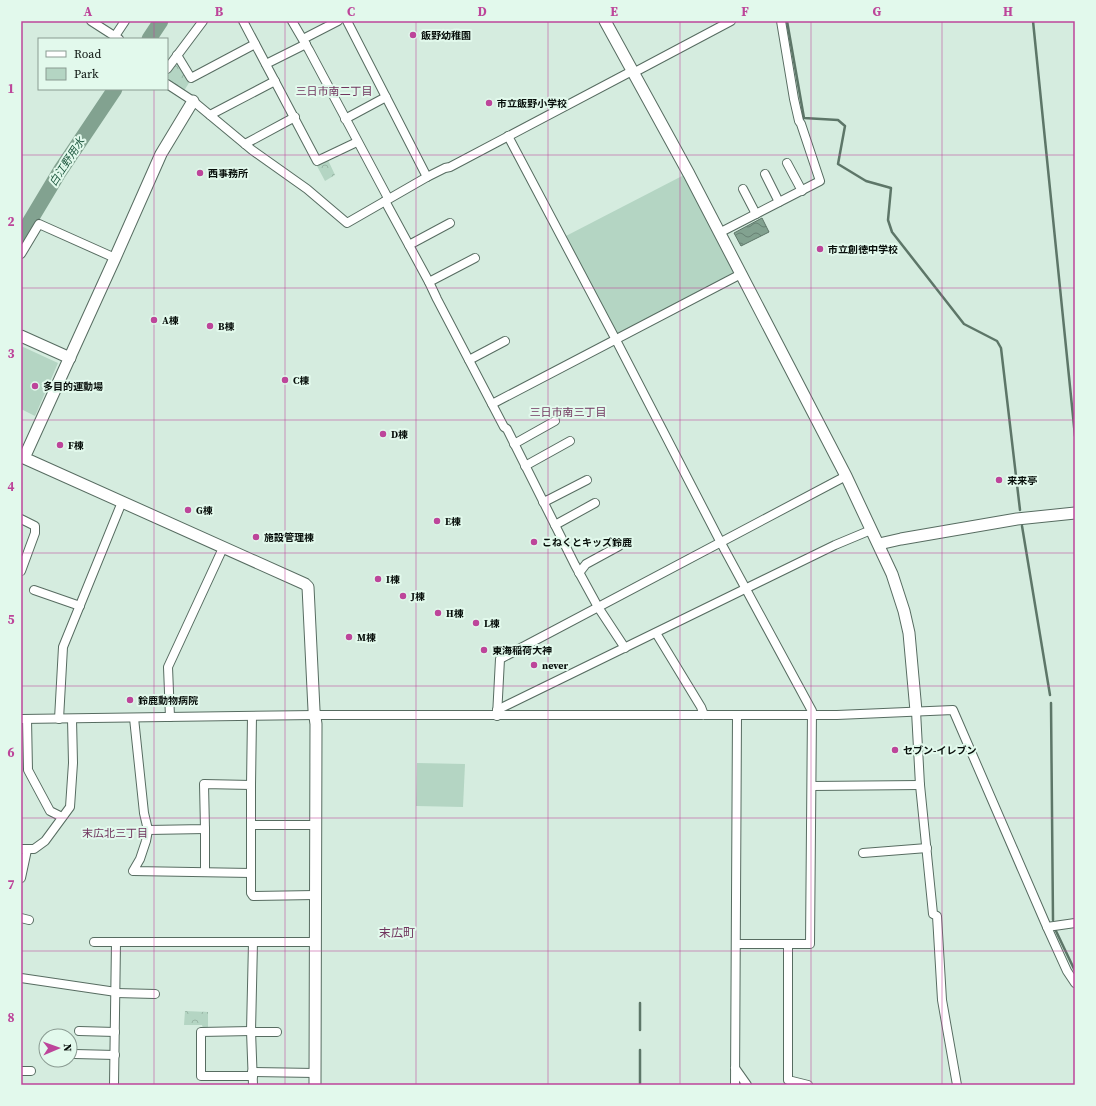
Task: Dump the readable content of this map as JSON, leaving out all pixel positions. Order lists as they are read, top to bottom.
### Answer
{
  "districts": [
    "三日市南二丁目",
    "三日市南三丁目",
    "末広北三丁目",
    "末広町"
  ],
  "water": ["白江野用水"],
  "places": [
    "飯野幼稚園",
    "市立飯野小学校",
    "西事務所",
    "市立創徳中学校",
    "A棟",
    "B棟",
    "C棟",
    "多目的運動場",
    "D棟",
    "F棟",
    "来来亭",
    "G棟",
    "E棟",
    "施設管理棟",
    "こねくとキッズ鈴鹿",
    "I棟",
    "J棟",
    "H棟",
    "L棟",
    "M棟",
    "東海稲荷大神",
    "never",
    "鈴鹿動物病院",
    "セブン-イレブン"
  ],
  "legend": ["Road", "Park"],
  "north": "right",
  "grid": {
    "columns": [
      "A",
      "B",
      "C",
      "D",
      "E",
      "F",
      "G",
      "H"
    ],
    "rows": [
      "1",
      "2",
      "3",
      "4",
      "5",
      "6",
      "7",
      "8"
    ]
  }
}
